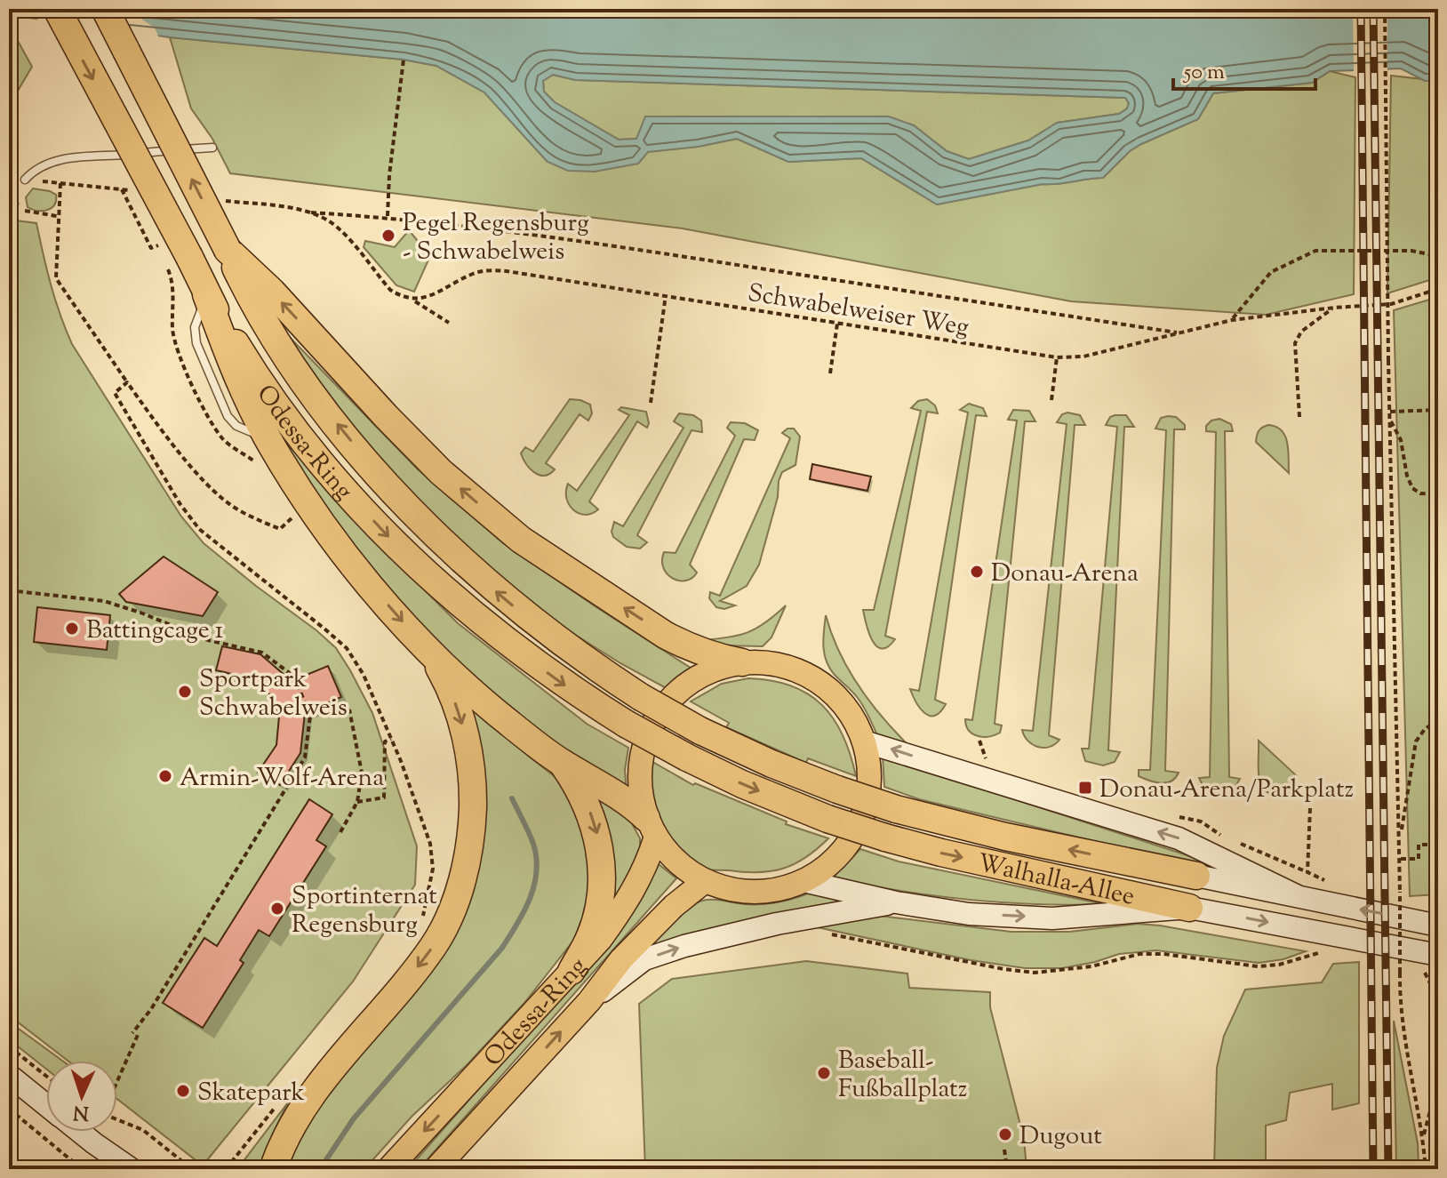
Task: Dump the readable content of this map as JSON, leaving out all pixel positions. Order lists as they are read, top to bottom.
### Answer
{
  "streets": {
    "highway": ["Odessa-Ring", "Walhalla-Allee"],
    "path": ["Schwabelweiser Weg"]
  },
  "crossings": [
    ["Odessa-Ring", "Walhalla-Allee"]
  ],
  "places": {
    "other": [
      "Pegel Regensburg - Schwabelweis",
      "Donau-Arena",
      "Battingcage 1",
      "Sportpark Schwabelweis",
      "Armin-Wolf-Arena",
      "Sportinternat Regensburg",
      "Baseball- Fußballplatz",
      "Skatepark",
      "Dugout"
    ],
    "transit": ["Donau-Arena/Parkplatz"]
  },
  "scale_bar": "50 m",
  "north": "bottom"
}
